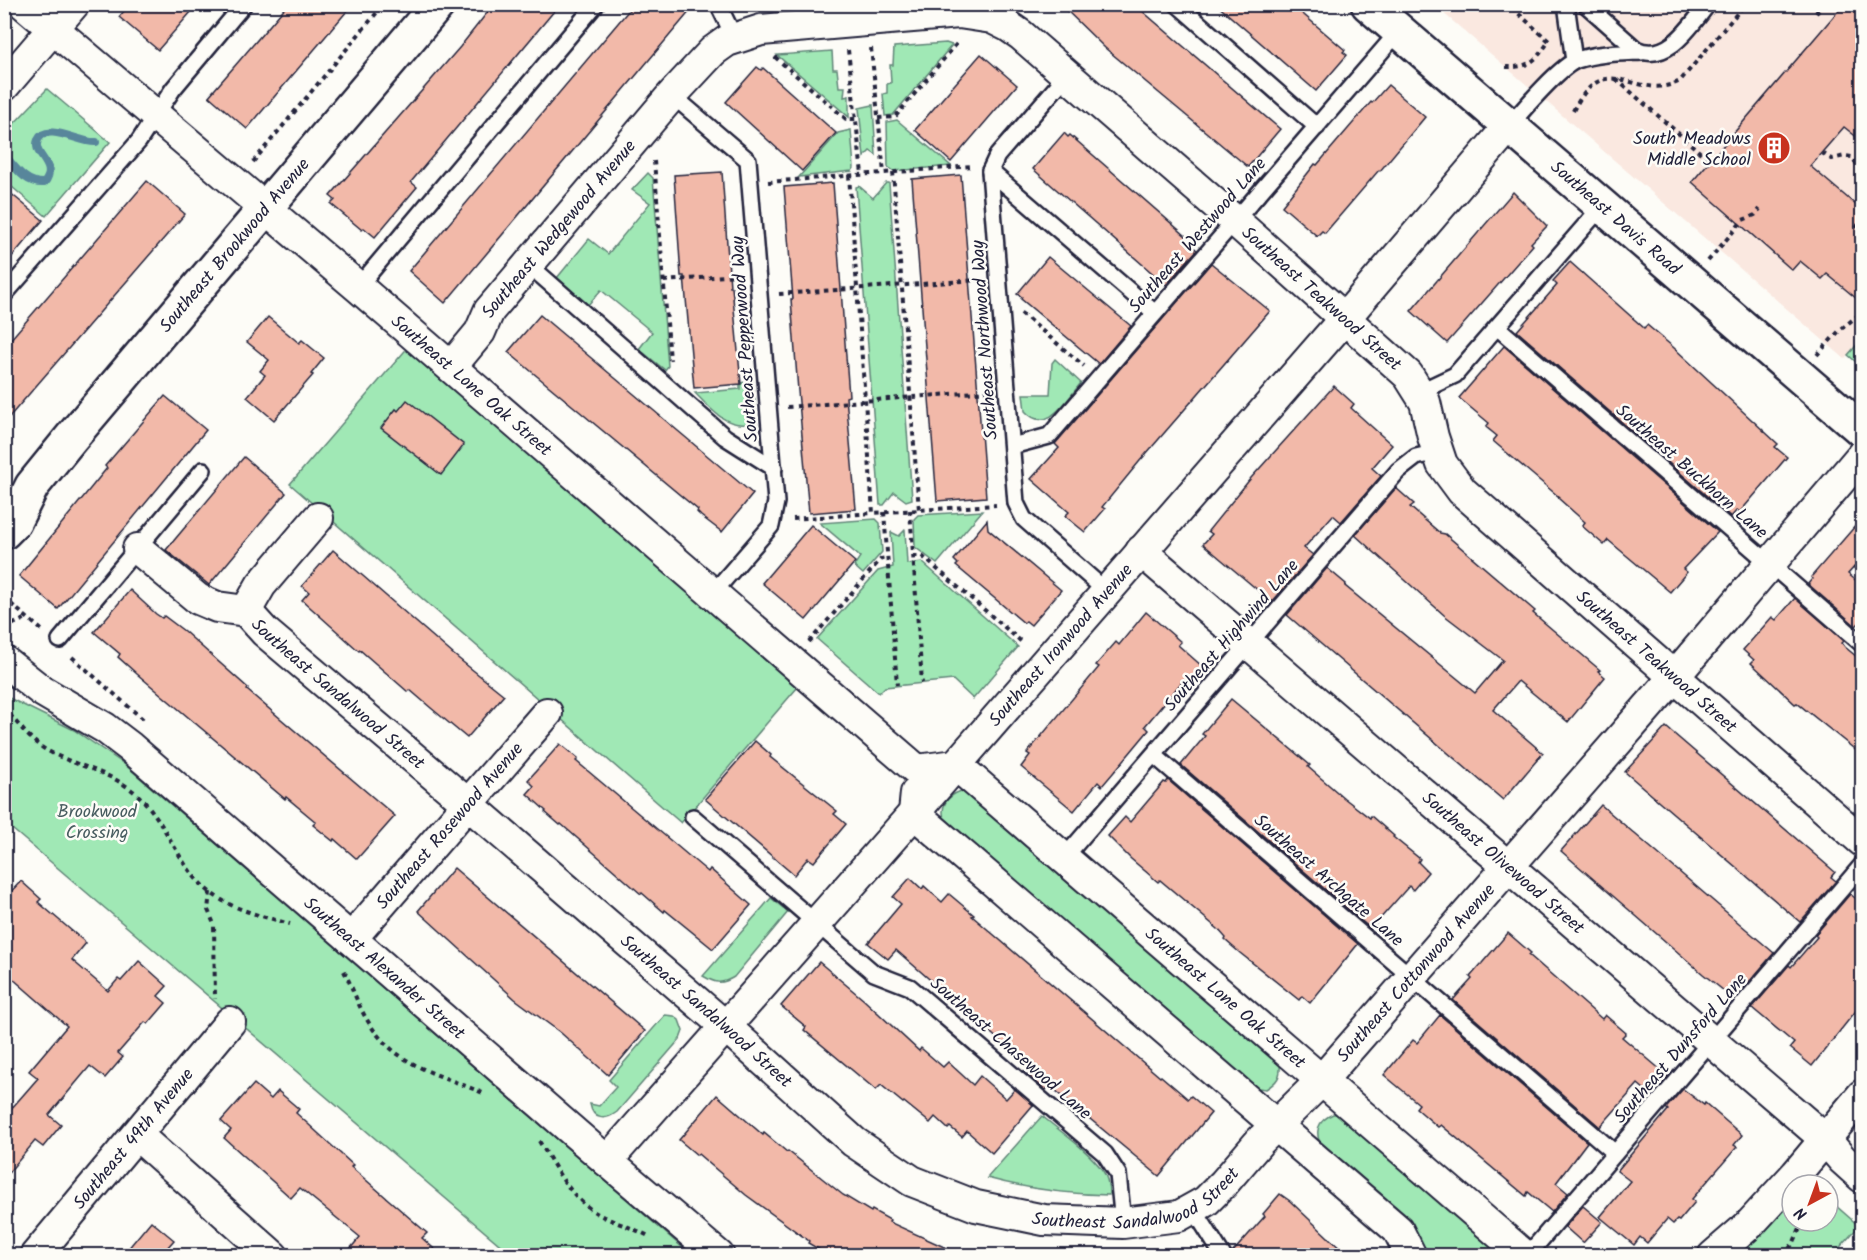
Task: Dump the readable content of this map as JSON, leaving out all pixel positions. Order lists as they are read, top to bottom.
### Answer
{
  "streets": {
    "street": [
      "Southeast Davis Road",
      "Southeast Wedgewood Avenue",
      "Southeast Brookwood Avenue",
      "Southeast Teakwood Street",
      "Southeast Lone Oak Street",
      "Southeast Ironwood Avenue",
      "Southeast Sandalwood Street",
      "Southeast Rosewood Avenue",
      "Southeast Olivewood Street",
      "Southeast Alexander Street",
      "Southeast Cottonwood Avenue",
      "Southeast 49th Avenue"
    ],
    "lane": [
      "Southeast Westwood Lane",
      "Southeast Pepperwood Way",
      "Southeast Northwood Way",
      "Southeast Buckhorn Lane",
      "Southeast Highwind Lane",
      "Southeast Archgate Lane",
      "Southeast Chasewood Lane",
      "Southeast Dunsford Lane"
    ]
  },
  "crossings": [
    ["Southeast Davis Road", "Southeast Westwood Lane"],
    ["Southeast Davis Road", "Southeast Ironwood Avenue"],
    ["Southeast Wedgewood Avenue", "Southeast Teakwood Street"],
    ["Southeast Wedgewood Avenue", "Southeast Pepperwood Way"],
    ["Southeast Wedgewood Avenue", "Southeast Lone Oak Street"],
    ["Southeast Westwood Lane", "Southeast Teakwood Street"],
    ["Southeast Westwood Lane", "Southeast Northwood Way"],
    ["Southeast Brookwood Avenue", "Southeast Lone Oak Street"],
    ["Southeast Teakwood Street", "Southeast Pepperwood Way"],
    ["Southeast Teakwood Street", "Southeast Highwind Lane"],
    ["Southeast Teakwood Street", "Southeast Ironwood Avenue"],
    ["Southeast Teakwood Street", "Southeast Cottonwood Avenue"],
    ["Southeast Pepperwood Way", "Southeast Lone Oak Street"],
    ["Southeast Lone Oak Street", "Southeast Highwind Lane"],
    ["Southeast Lone Oak Street", "Southeast Ironwood Avenue"],
    ["Southeast Lone Oak Street", "Southeast Sandalwood Street"],
    ["Southeast Lone Oak Street", "Southeast Cottonwood Avenue"],
    ["Southeast Lone Oak Street", "Southeast Dunsford Lane"],
    ["Southeast Buckhorn Lane", "Southeast Cottonwood Avenue"],
    ["Southeast Highwind Lane", "Southeast Olivewood Street"],
    ["Southeast Highwind Lane", "Southeast Archgate Lane"],
    ["Southeast Ironwood Avenue", "Southeast Sandalwood Street"],
    ["Southeast Ironwood Avenue", "Southeast Olivewood Street"],
    ["Southeast Ironwood Avenue", "Southeast Alexander Street"],
    ["Southeast Ironwood Avenue", "Southeast Chasewood Lane"],
    ["Southeast Sandalwood Street", "Southeast Rosewood Avenue"],
    ["Southeast Sandalwood Street", "Southeast Cottonwood Avenue"],
    ["Southeast Sandalwood Street", "Southeast Chasewood Lane"],
    ["Southeast Rosewood Avenue", "Southeast Alexander Street"],
    ["Southeast Olivewood Street", "Southeast Cottonwood Avenue"],
    ["Southeast Olivewood Street", "Southeast Dunsford Lane"],
    ["Southeast Archgate Lane", "Southeast Cottonwood Avenue"],
    ["Southeast Archgate Lane", "Southeast Dunsford Lane"]
  ],
  "parks": ["Brookwood Crossing"],
  "places": {
    "building": ["South Meadows Middle School"]
  },
  "north": "bottom left"
}
